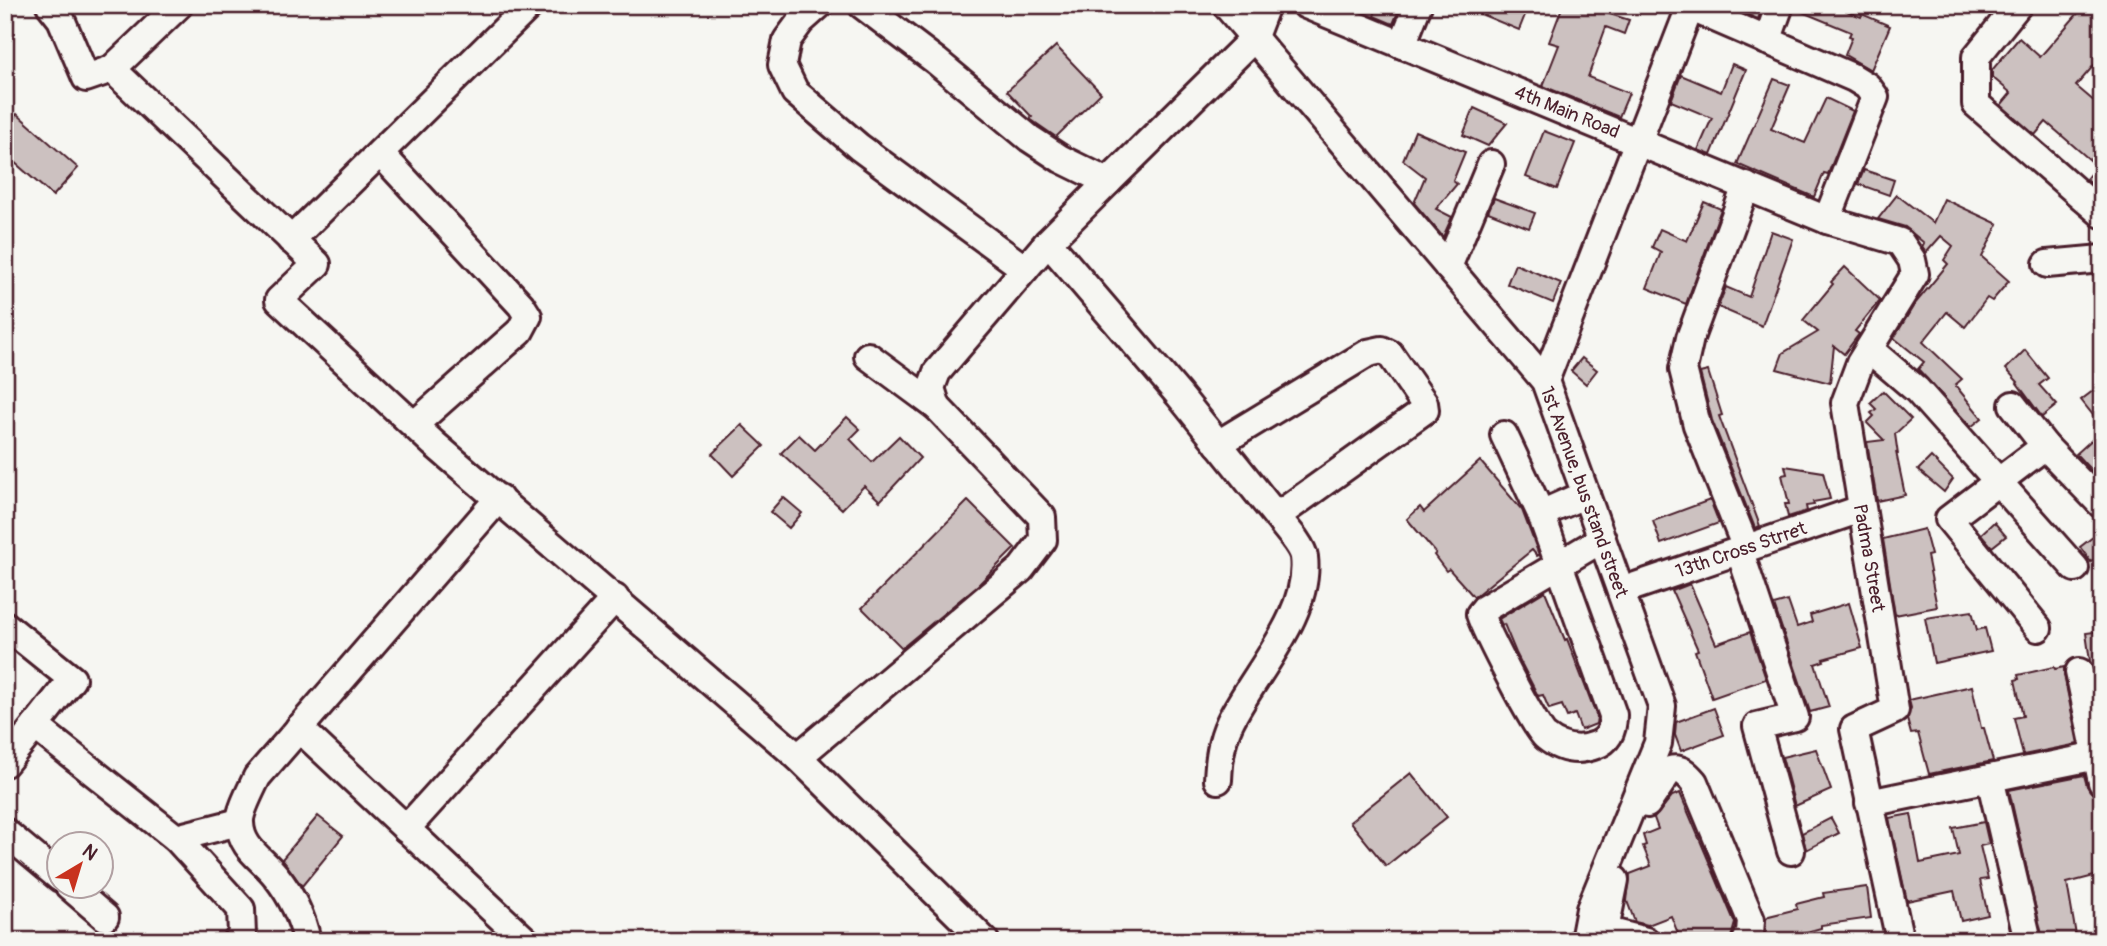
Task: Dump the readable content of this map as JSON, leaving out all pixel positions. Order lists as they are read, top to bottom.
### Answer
{
  "streets": {
    "street": [
      "4th Main Road",
      "1st Avenue, bus stand street",
      "13th Cross Strret",
      "Padma Street"
    ]
  },
  "crossings": [
    ["4th Main Road", "Padma Street"],
    ["1st Avenue, bus stand street", "13th Cross Strret"],
    ["13th Cross Strret", "Padma Street"]
  ],
  "north": "top right"
}
